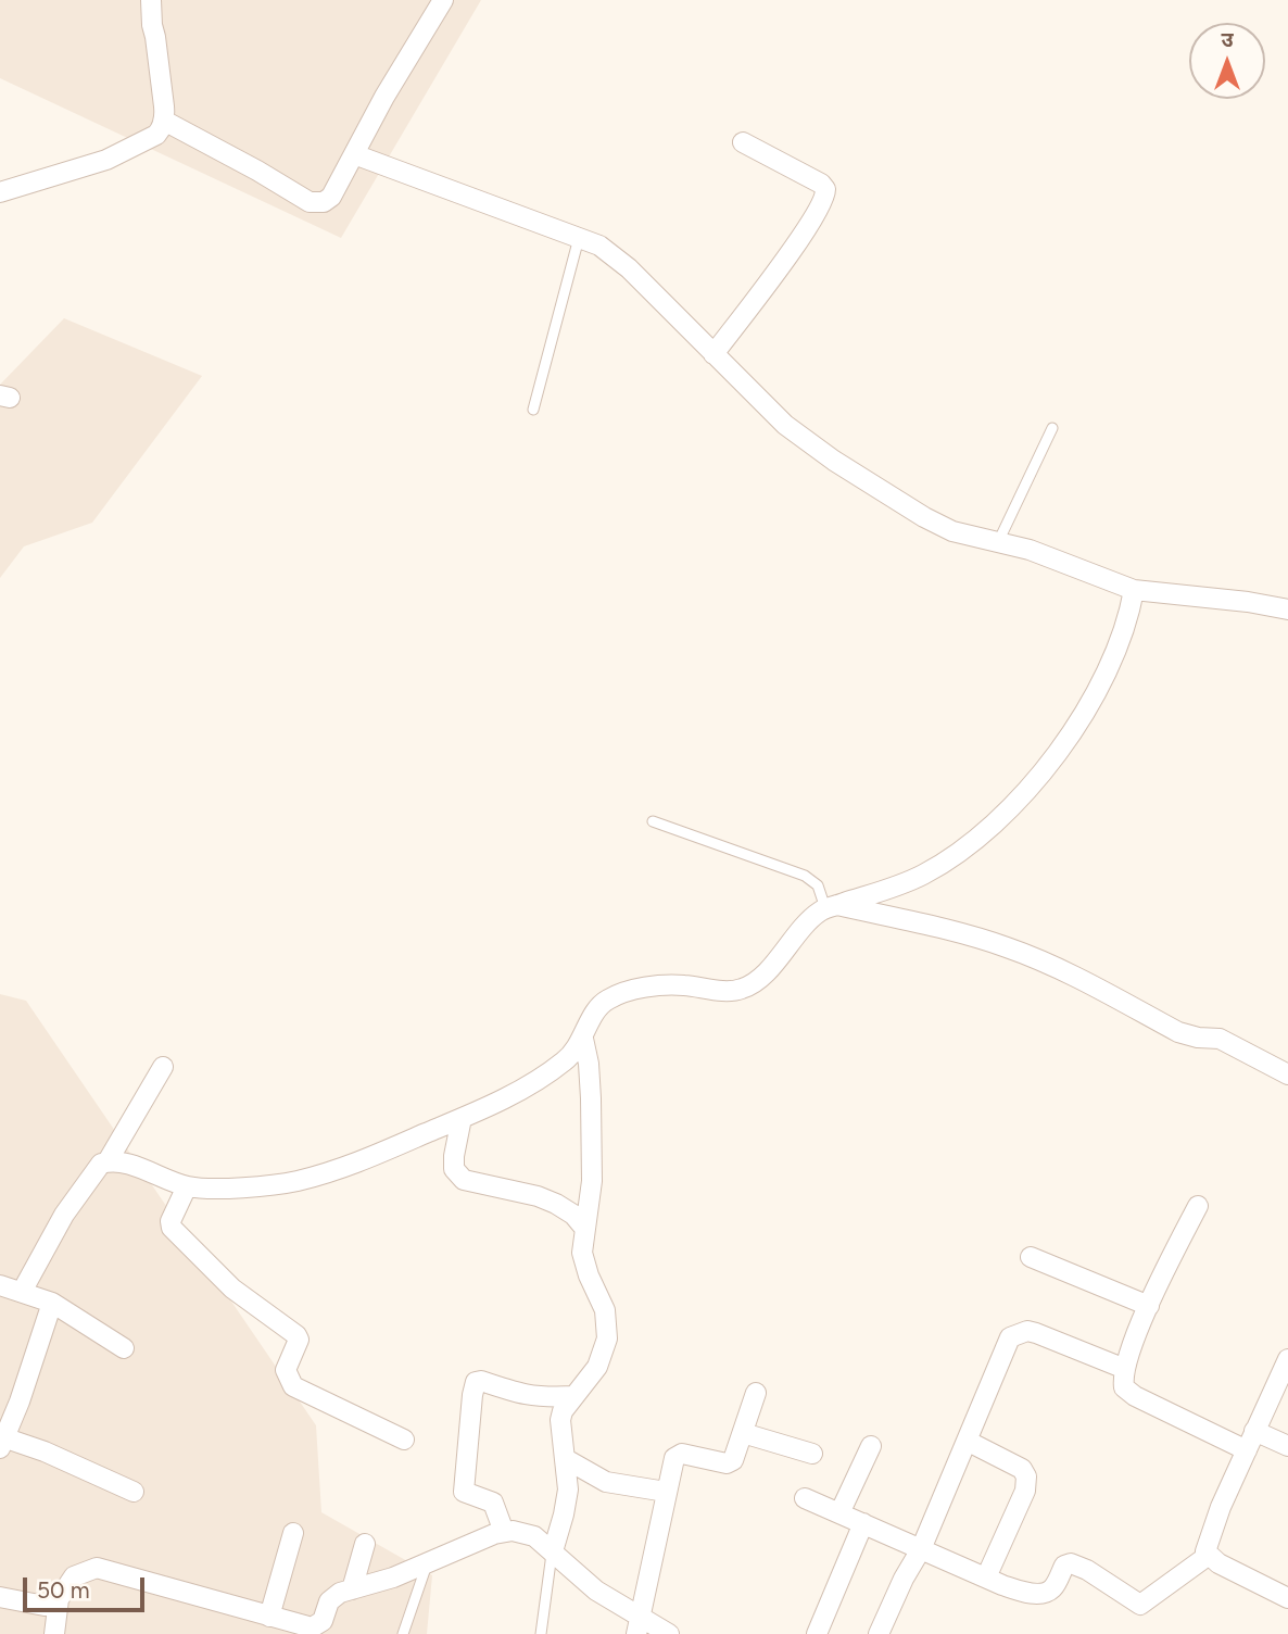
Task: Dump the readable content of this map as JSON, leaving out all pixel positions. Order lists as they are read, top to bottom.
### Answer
{
  "scale_bar": "50 m",
  "north": "top"
}
